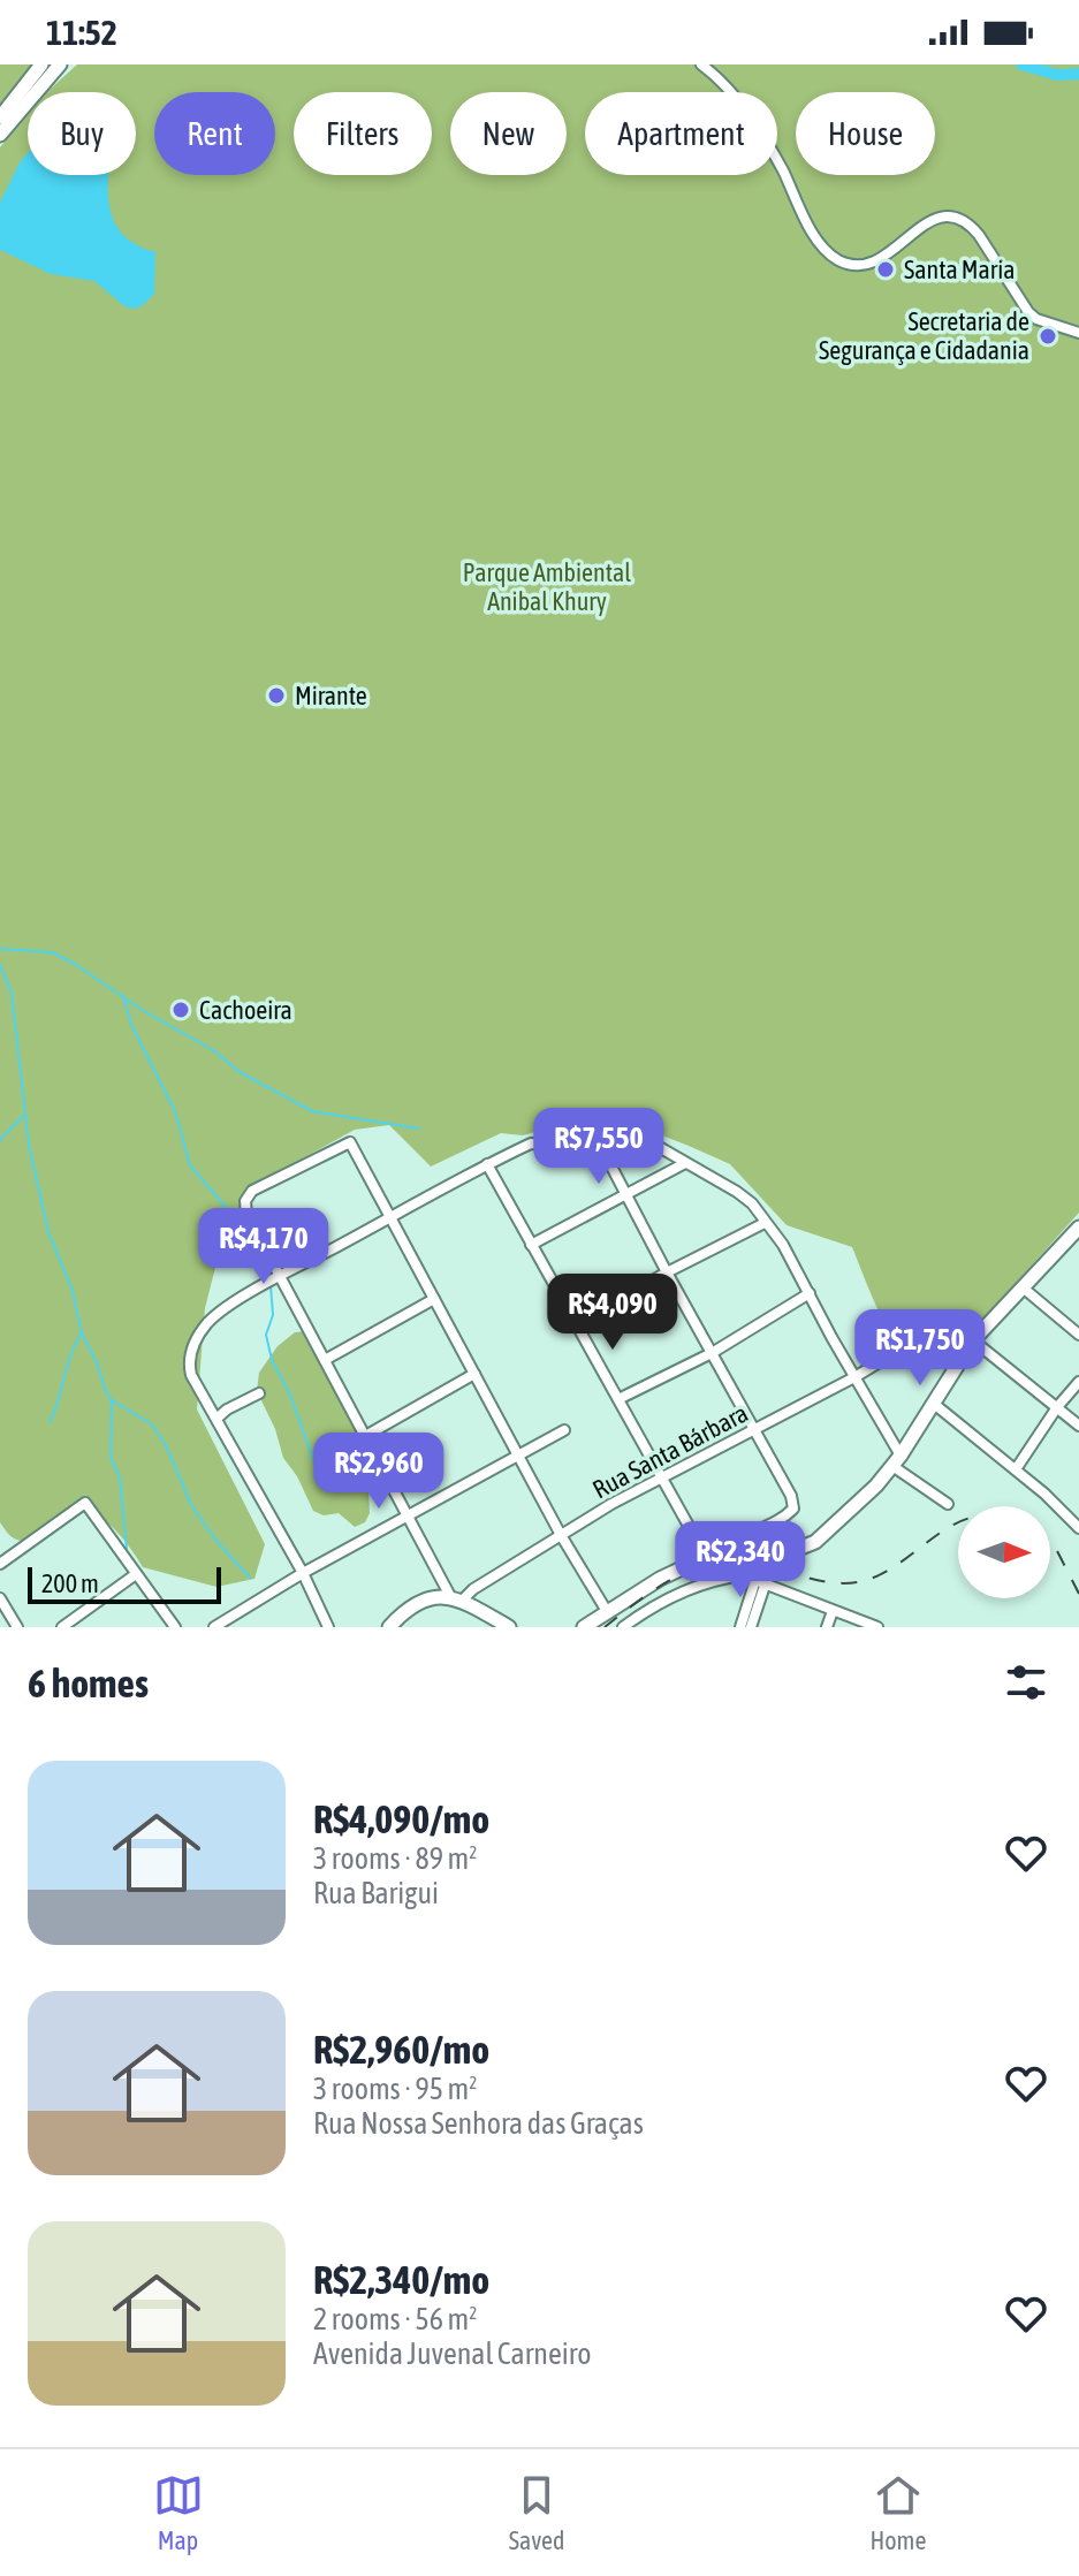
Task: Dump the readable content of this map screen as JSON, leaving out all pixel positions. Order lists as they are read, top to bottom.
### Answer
{
  "streets": {
    "street": ["Rua Santa Bárbara"]
  },
  "parks": ["Parque Ambiental Anibal Khury"],
  "places": [
    "Santa Maria",
    "Secretaria de Segurança e Cidadania",
    "Mirante",
    "Cachoeira"
  ],
  "scale_bar": "200 m",
  "north": "right",
  "page": {
    "status": "11:52",
    "chip": [
      "Buy",
      "Rent",
      "Filters",
      "New",
      "Apartment",
      "House"
    ],
    "price": [
      "R$7,550",
      "R$4,170",
      "R$4,090",
      "R$1,750",
      "R$2,960",
      "R$2,340"
    ],
    "scale": "200 m",
    "heading": "6 homes",
    "list": [
      {
        "name": "R$4,090/mo",
        "note": "3 rooms · 89 m² · Rua Barigui"
      },
      {
        "name": "R$2,960/mo",
        "note": "3 rooms · 95 m² · Rua Nossa Senhora das Graças"
      },
      {
        "name": "R$2,340/mo",
        "note": "2 rooms · 56 m² · Avenida Juvenal Carneiro"
      }
    ],
    "tabs": ["Map", "Saved", "Home"]
  }
}
